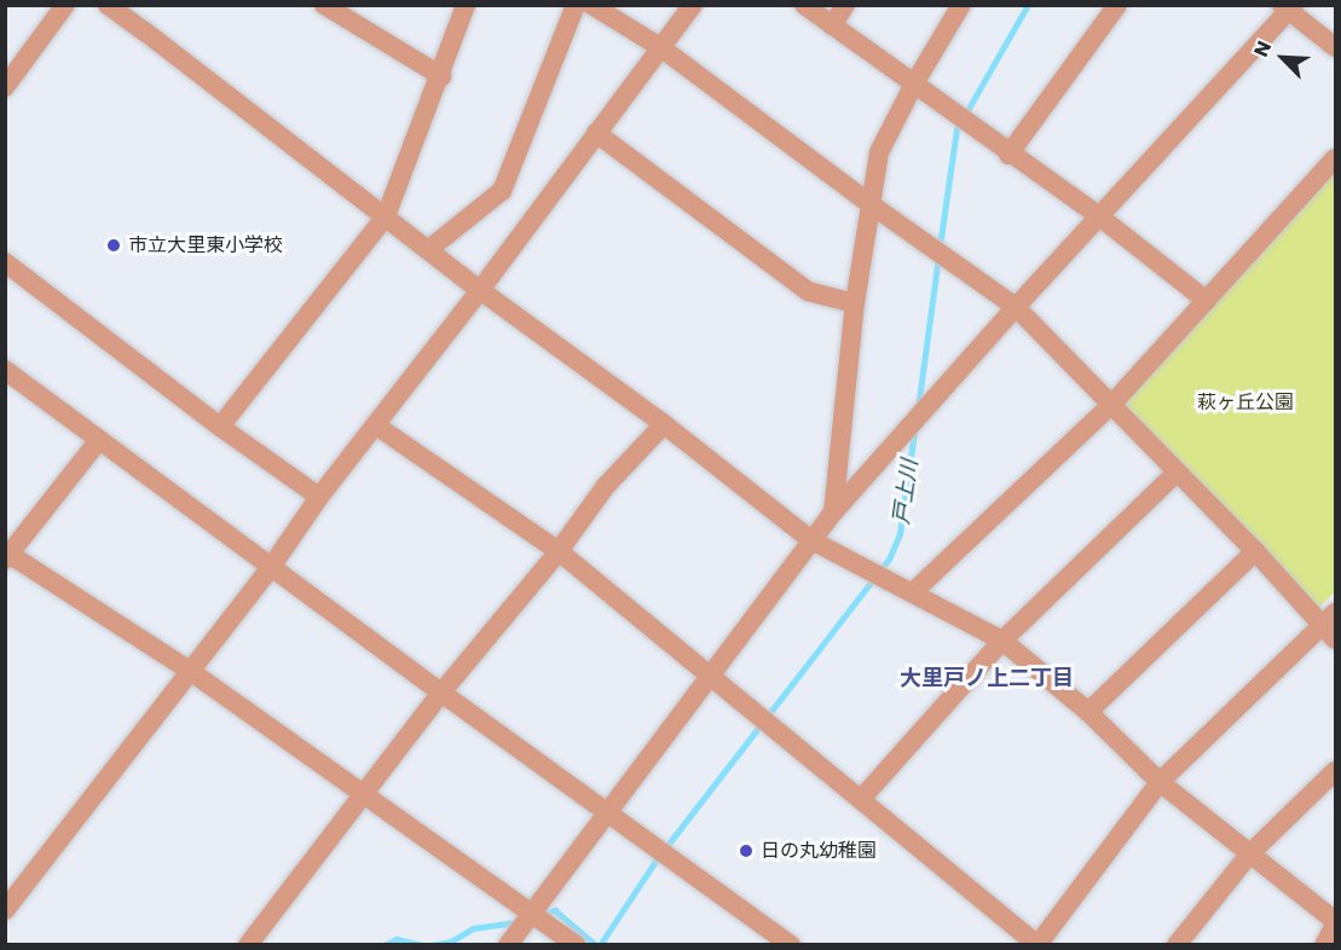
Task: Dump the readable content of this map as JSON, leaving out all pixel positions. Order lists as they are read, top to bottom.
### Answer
{
  "districts": ["大里戸ノ上二丁目"],
  "water": ["戸上川"],
  "parks": ["萩ヶ丘公園"],
  "places": ["市立大里東小学校", "日の丸幼稚園"],
  "north": "top left"
}
